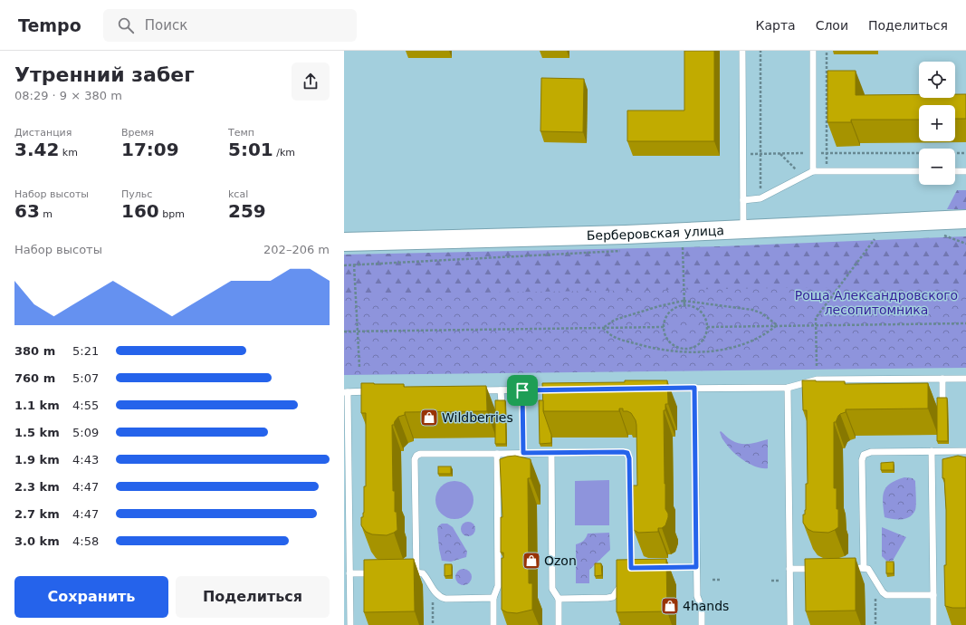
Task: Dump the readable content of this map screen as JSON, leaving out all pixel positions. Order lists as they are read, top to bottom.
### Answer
{
  "streets": {
    "street": ["Берберовская улица"]
  },
  "parks": ["Роща Александровского лесопитомника"],
  "places": {
    "shop": ["Wildberries", "Ozon", "4hands"]
  },
  "page": {
    "header": "Tempo",
    "search": "Поиск",
    "nav": ["Карта", "Слои", "Поделиться"],
    "heading": ["Утренний забег", "08:29 · 9 × 380 m"],
    "map_buttons": ["+", "−"],
    "stats": [
      ["Дистанция", "3.42 km"],
      ["Время", "17:09"],
      ["Темп", "5:01 /km"],
      ["Набор высоты", "63 m"],
      ["Пульс", "160 bpm"],
      ["kcal", "259"]
    ],
    "chart": ["Набор высоты", "202–206 m"],
    "list": [
      {
        "name": "380 m",
        "note": "5:21"
      },
      {
        "name": "760 m",
        "note": "5:07"
      },
      {
        "name": "1.1 km",
        "note": "4:55"
      },
      {
        "name": "1.5 km",
        "note": "5:09"
      },
      {
        "name": "1.9 km",
        "note": "4:43"
      },
      {
        "name": "2.3 km",
        "note": "4:47"
      },
      {
        "name": "2.7 km",
        "note": "4:47"
      },
      {
        "name": "3.0 km",
        "note": "4:58"
      }
    ],
    "buttons": ["Сохранить", "Поделиться"]
  }
}
